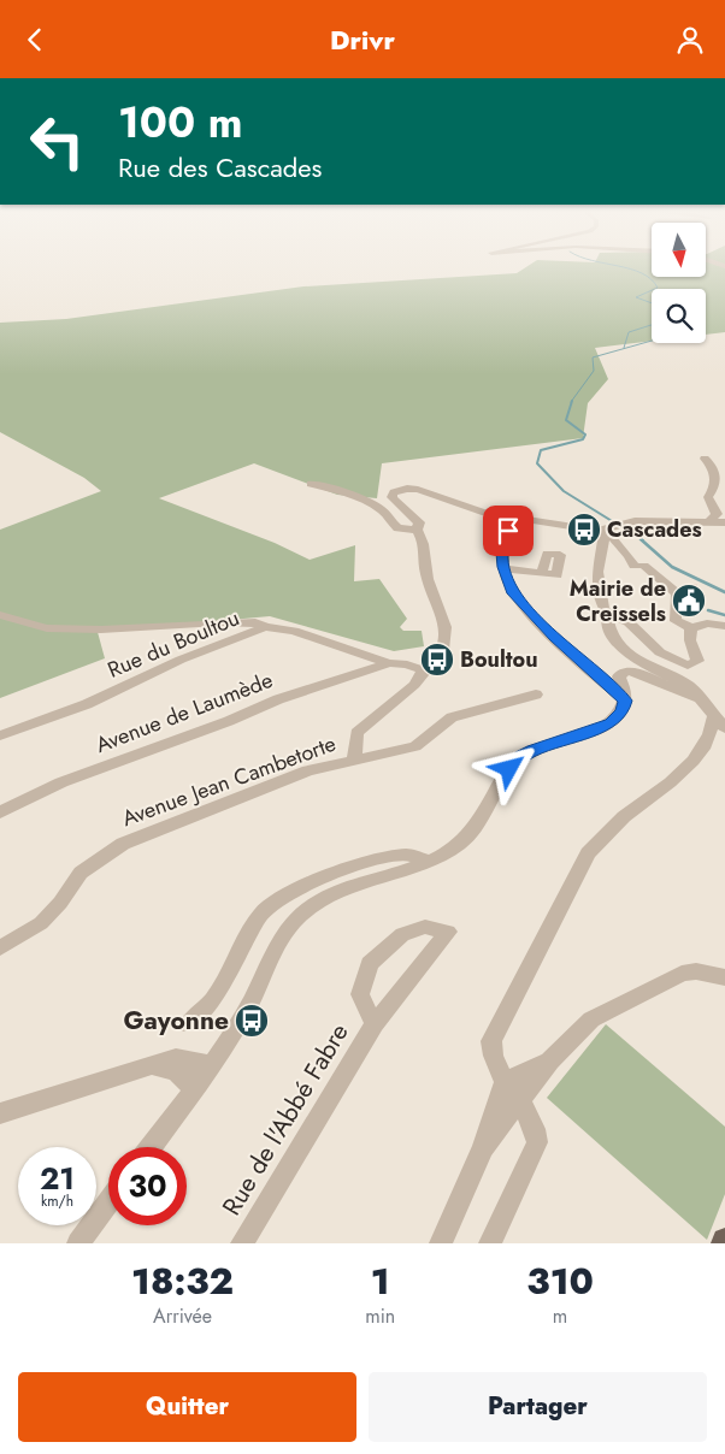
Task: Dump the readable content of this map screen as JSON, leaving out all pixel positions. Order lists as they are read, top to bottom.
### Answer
{
  "streets": {
    "street": [
      "Rue du Boultou",
      "Avenue de Laumède",
      "Avenue Jean Cambetorte",
      "Rue de l'Abbé Fabre"
    ]
  },
  "crossings": [
    ["Rue du Boultou", "Avenue de Laumède"]
  ],
  "places": {
    "bus stop": ["Cascades", "Boultou", "Gayonne"],
    "public building": ["Mairie de Creissels"]
  },
  "north": "bottom",
  "page": {
    "header": "Drivr",
    "turn": ["100 m", "Rue des Cascades"],
    "speed": "21 km/h",
    "limit": "30",
    "eta": [
      "18:32",
      "Arrivée",
      "1",
      "min",
      "310",
      "m"
    ],
    "buttons": ["Quitter", "Partager"]
  }
}
